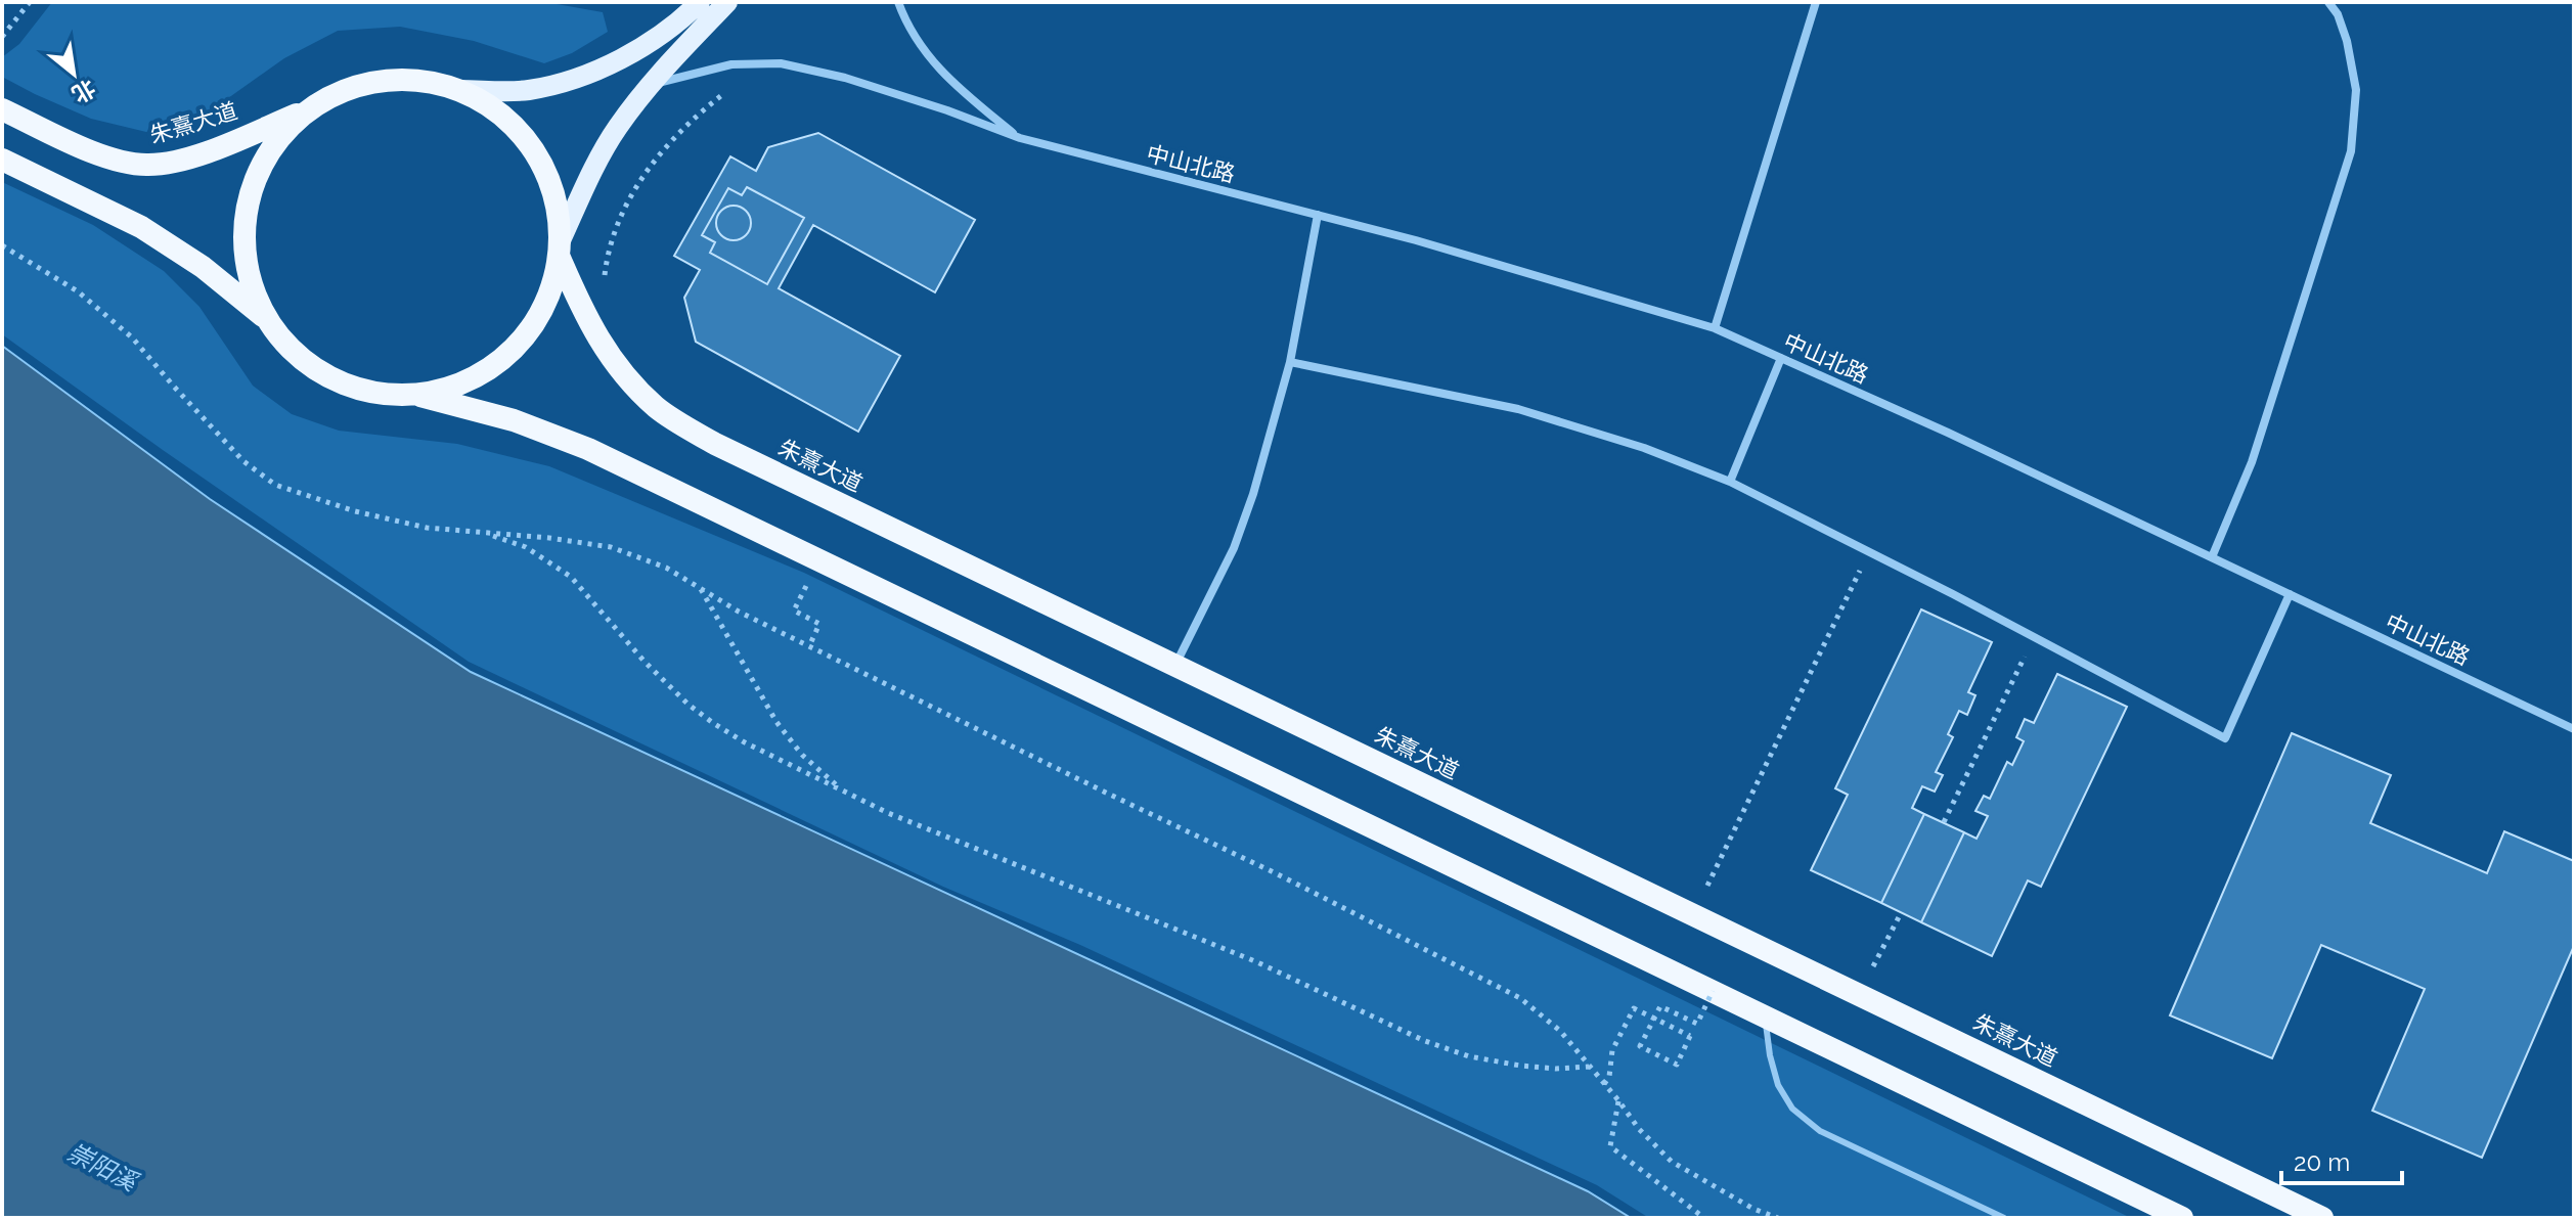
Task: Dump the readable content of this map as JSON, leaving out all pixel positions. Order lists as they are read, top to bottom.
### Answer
{
  "streets": {
    "highway": ["朱熹大道"],
    "street": ["中山北路"]
  },
  "water": ["崇阳溪"],
  "scale_bar": "20 m",
  "north": "bottom right"
}
